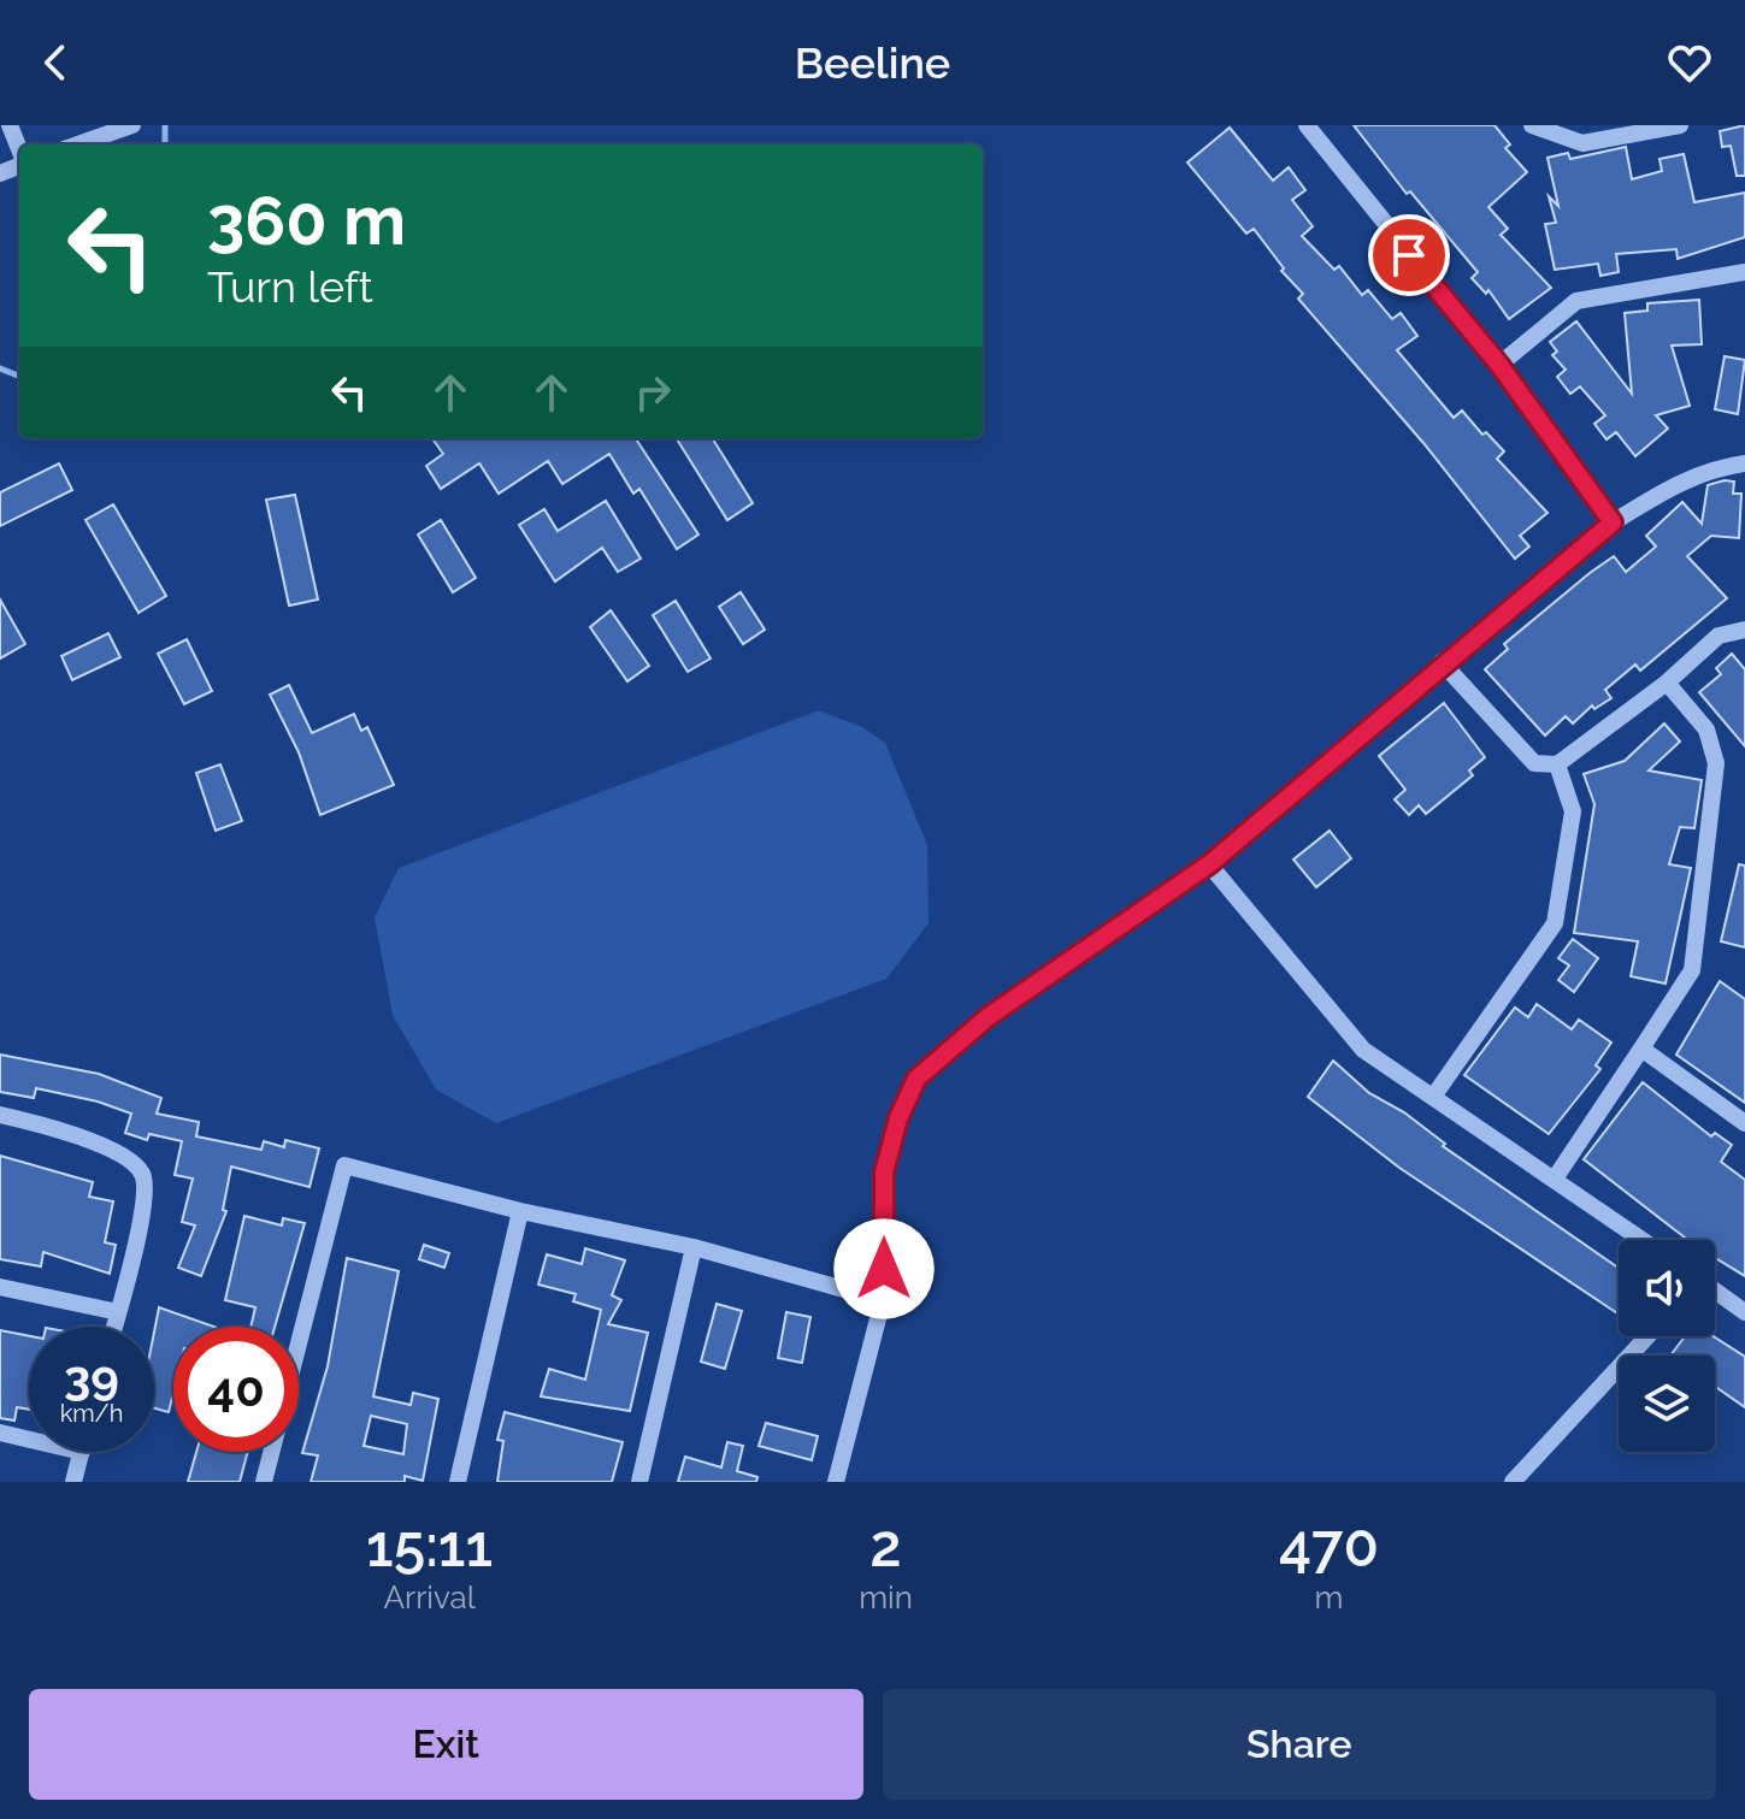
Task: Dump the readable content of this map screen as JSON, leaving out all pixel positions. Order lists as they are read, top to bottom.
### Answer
{
  "page": {
    "header": "Beeline",
    "turn": ["360 m", "Turn left"],
    "speed": "39 km/h",
    "limit": "40",
    "eta": [
      "15:11",
      "Arrival",
      "2",
      "min",
      "470",
      "m"
    ],
    "buttons": ["Exit", "Share"]
  }
}
